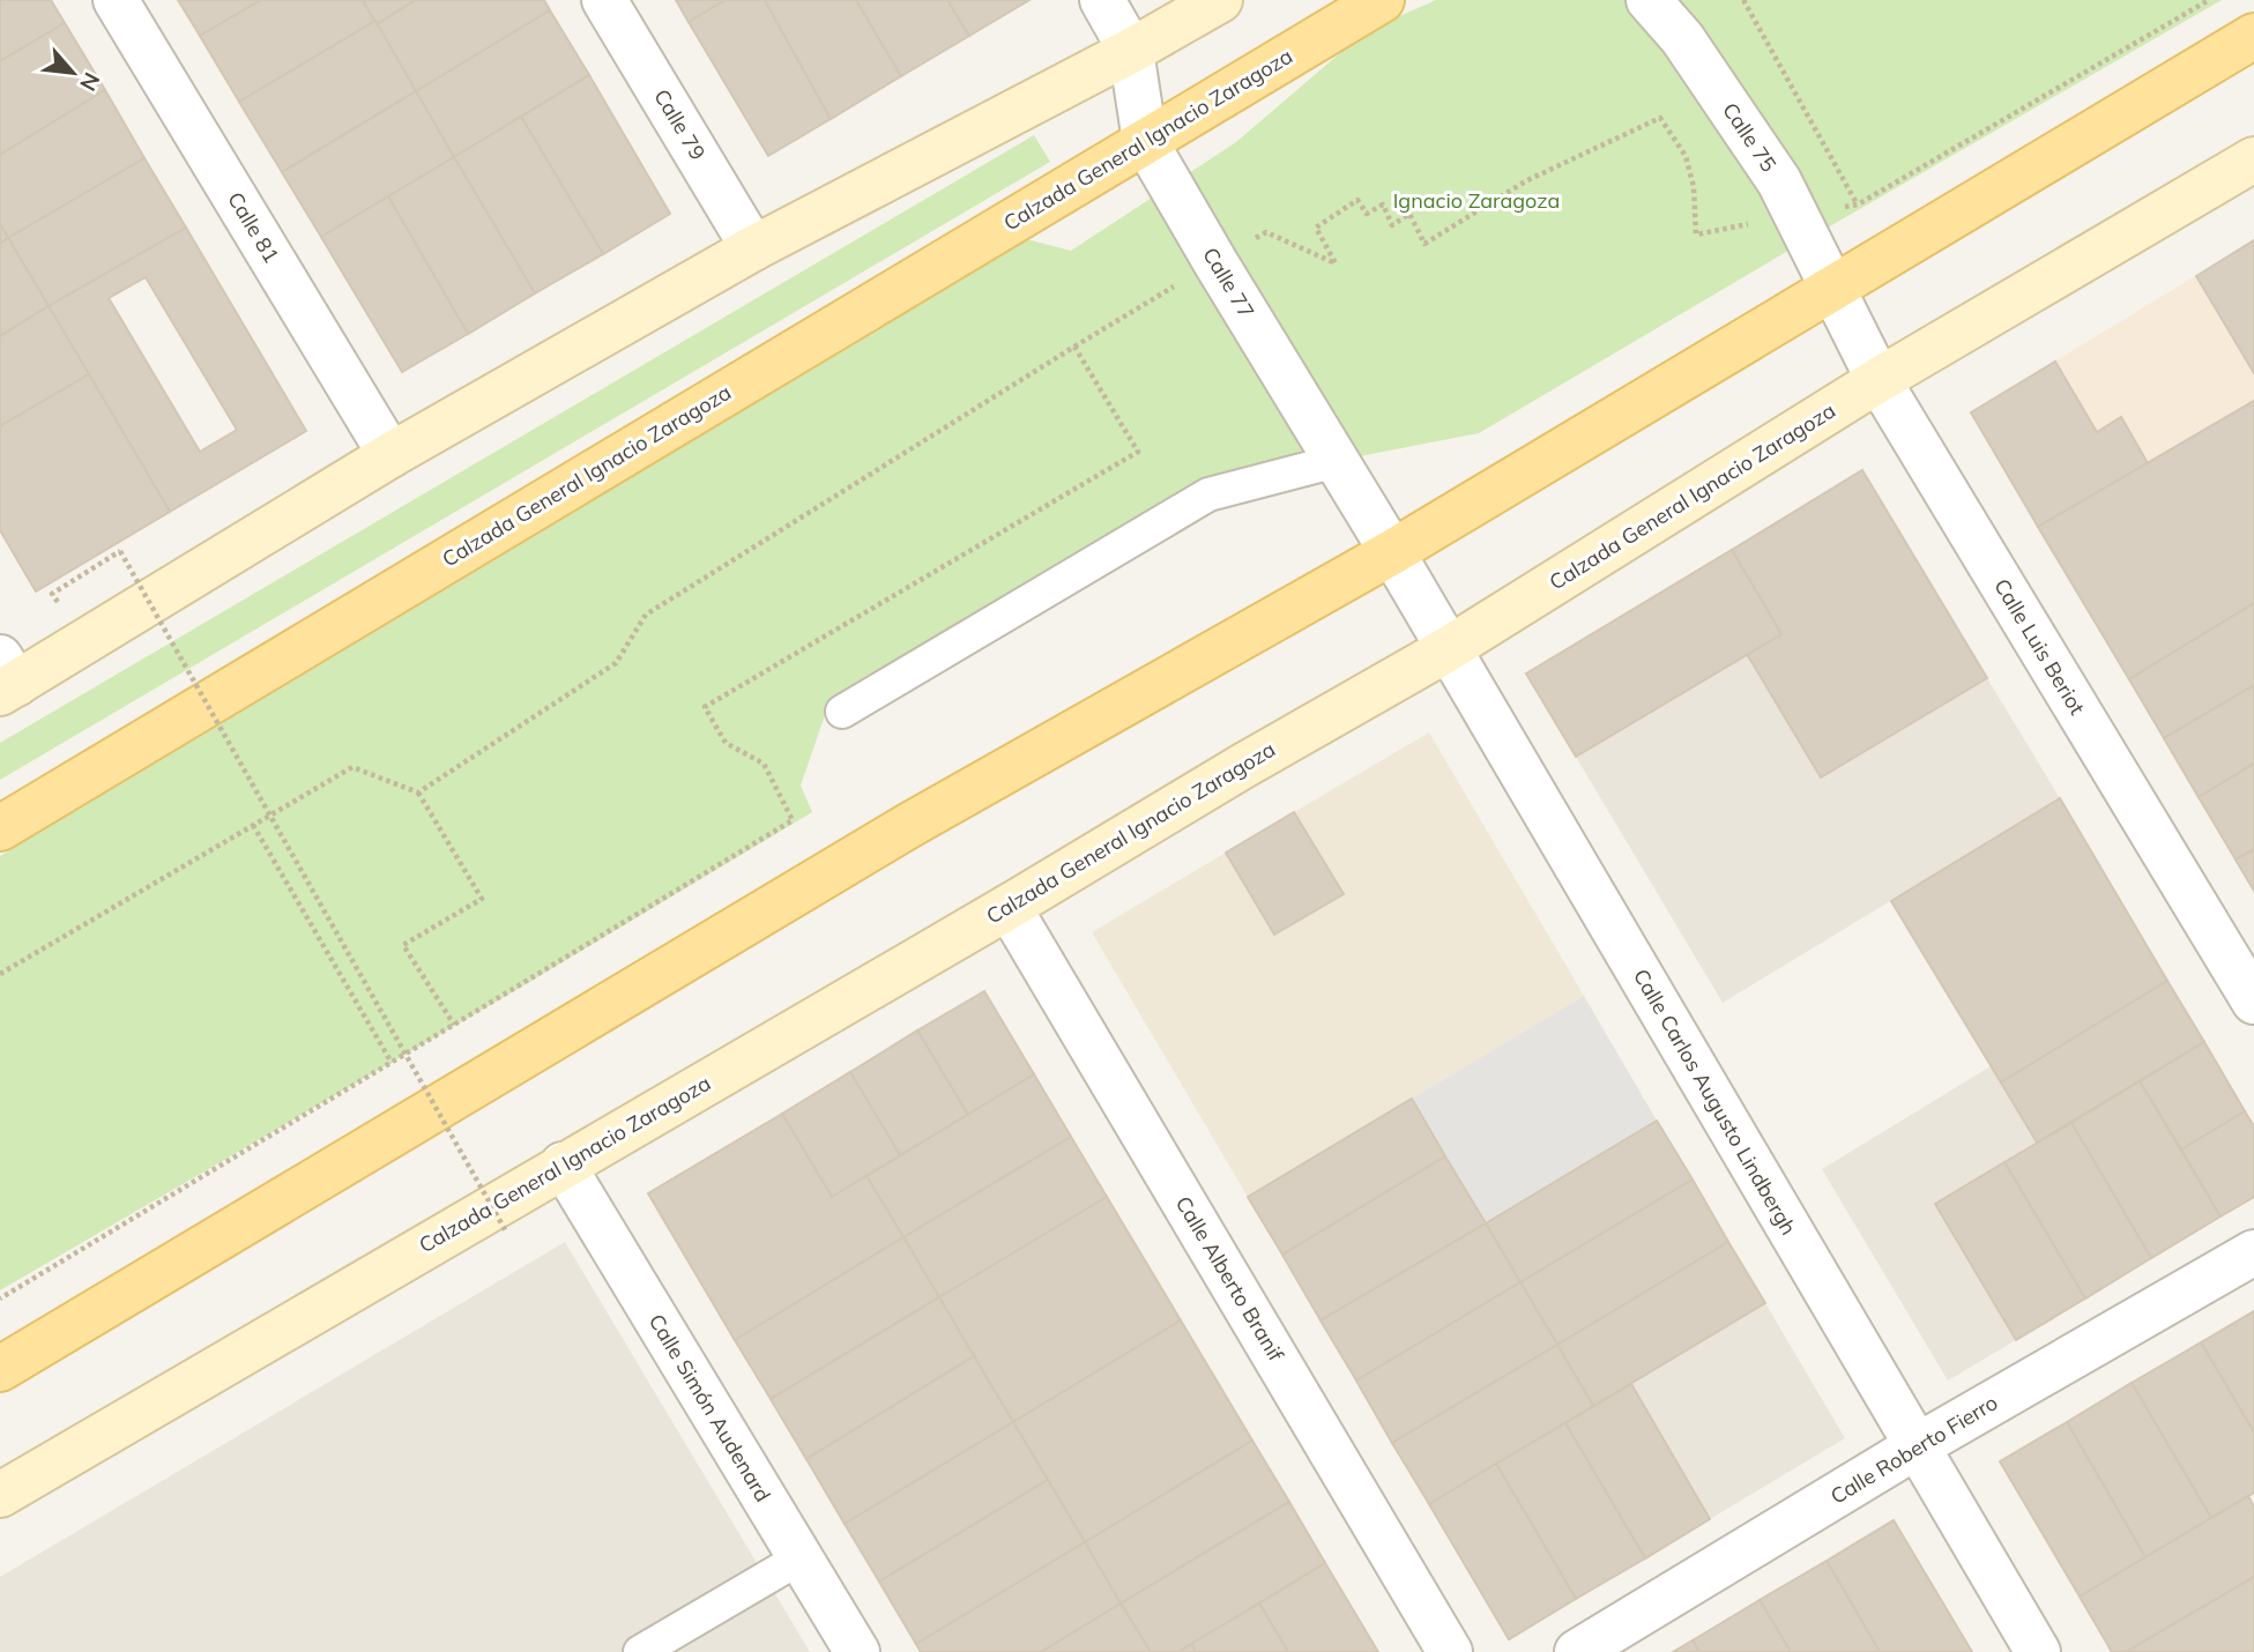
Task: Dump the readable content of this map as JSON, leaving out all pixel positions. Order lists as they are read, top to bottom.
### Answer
{
  "streets": {
    "main road": ["Calzada General Ignacio Zaragoza"],
    "street": [
      "Calle 79",
      "Calle 75",
      "Calle 81",
      "Calle 77",
      "Calle Luis Beriot",
      "Calle Carlos Augusto Lindbergh",
      "Calle Alberto Branif",
      "Calle Simón Audenard",
      "Calle Roberto Fierro"
    ]
  },
  "crossings": [
    ["Calle 75", "Calle Luis Beriot"],
    ["Calzada General Ignacio Zaragoza", "Calle 77"],
    ["Calzada General Ignacio Zaragoza", "Calle Luis Beriot"],
    ["Calzada General Ignacio Zaragoza", "Calle Carlos Augusto Lindbergh"],
    ["Calzada General Ignacio Zaragoza", "Calle Alberto Branif"],
    ["Calzada General Ignacio Zaragoza", "Calle Simón Audenard"],
    ["Calle 77", "Calle Carlos Augusto Lindbergh"],
    ["Calle Carlos Augusto Lindbergh", "Calle Roberto Fierro"]
  ],
  "parks": ["Ignacio Zaragoza"],
  "north": "bottom right"
}
